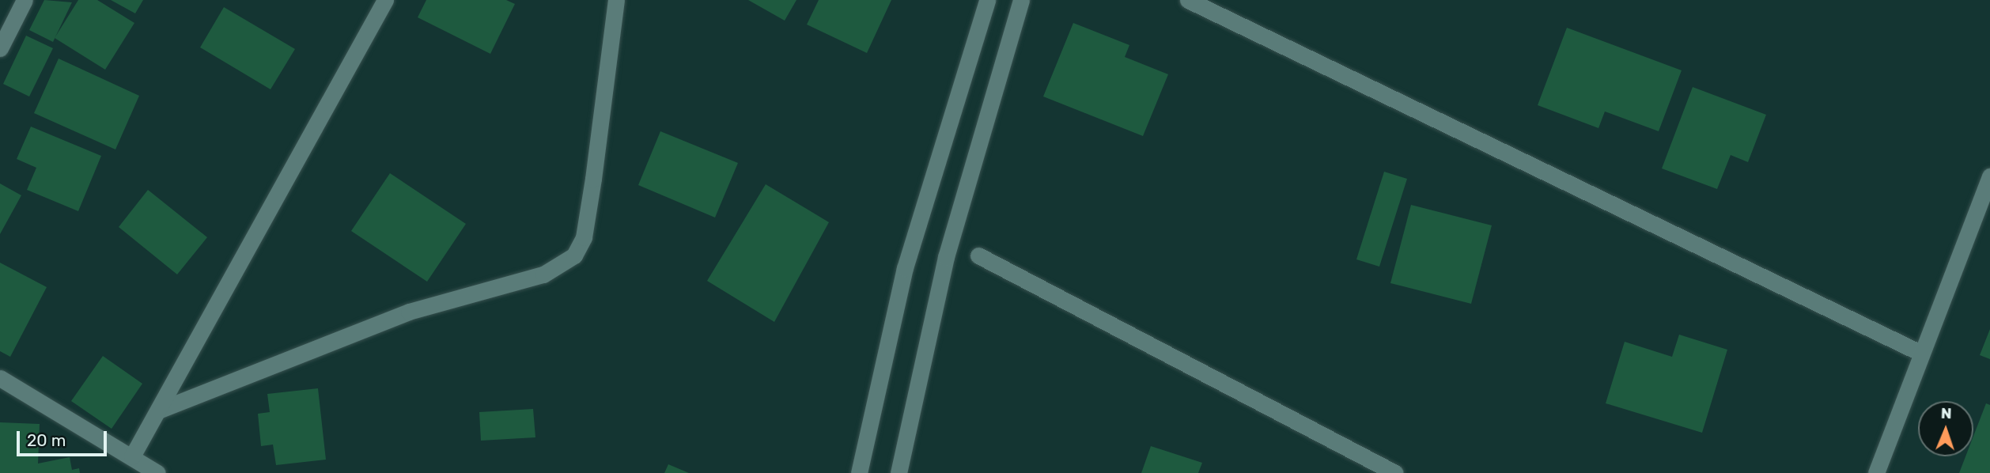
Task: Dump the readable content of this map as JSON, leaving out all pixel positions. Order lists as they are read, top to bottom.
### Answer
{
  "scale_bar": "20 m",
  "north": "top"
}
